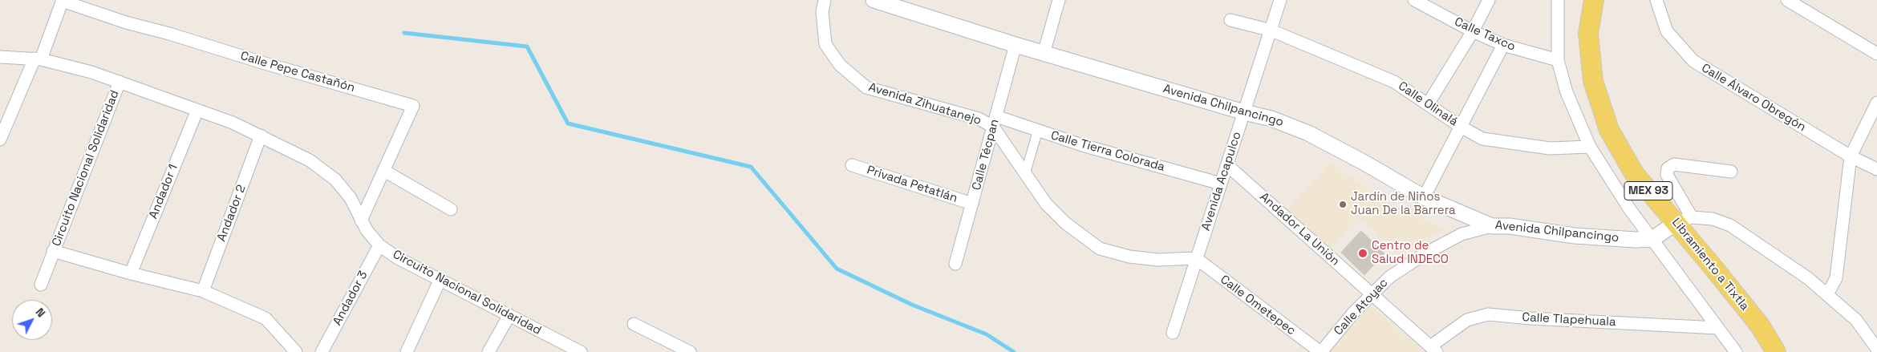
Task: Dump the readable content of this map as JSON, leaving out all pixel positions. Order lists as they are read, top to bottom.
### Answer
{
  "streets": {
    "main road": ["MEX 93", "Libramiento a Tixtla"],
    "street": [
      "Calle Taxco",
      "Calle Pepe Castañón",
      "Calle Álvaro Obregón",
      "Avenida Zihuatanejo",
      "Calle Olinalá",
      "Avenida Chilpancingo",
      "Calle Tierra Colorada",
      "Calle Técpan",
      "Circuito Nacional Solidaridad",
      "Avenida Acapulco",
      "Privada Petatlán",
      "Andador 1",
      "Andador 2",
      "Andador La Unión",
      "Andador 3",
      "Calle Ometepec",
      "Calle Atoyac",
      "Calle Tlapehuala"
    ]
  },
  "crossings": [
    ["Calle Pepe Castañón", "Circuito Nacional Solidaridad"],
    ["Avenida Zihuatanejo", "Calle Tierra Colorada"],
    ["Avenida Zihuatanejo", "Calle Técpan"],
    ["Avenida Zihuatanejo", "Avenida Acapulco"],
    ["Avenida Zihuatanejo", "Calle Ometepec"],
    ["Calle Olinalá", "Avenida Acapulco"],
    ["Avenida Chilpancingo", "Calle Técpan"],
    ["Avenida Chilpancingo", "Avenida Acapulco"],
    ["Avenida Chilpancingo", "Calle Atoyac"],
    ["Calle Tierra Colorada", "Calle Técpan"],
    ["Calle Tierra Colorada", "Avenida Acapulco"],
    ["Calle Técpan", "Privada Petatlán"],
    ["Circuito Nacional Solidaridad", "Andador 1"],
    ["Circuito Nacional Solidaridad", "Andador 2"],
    ["Circuito Nacional Solidaridad", "Andador 3"],
    ["Avenida Acapulco", "Andador La Unión"],
    ["Avenida Acapulco", "Calle Ometepec"],
    ["Andador La Unión", "Calle Atoyac"],
    ["Andador La Unión", "Calle Tlapehuala"],
    ["Calle Ometepec", "Calle Atoyac"]
  ],
  "places": ["Jardín de Niños Juan De la Barrera", "Centro de Salud INDECO"],
  "north": "top right"
}
